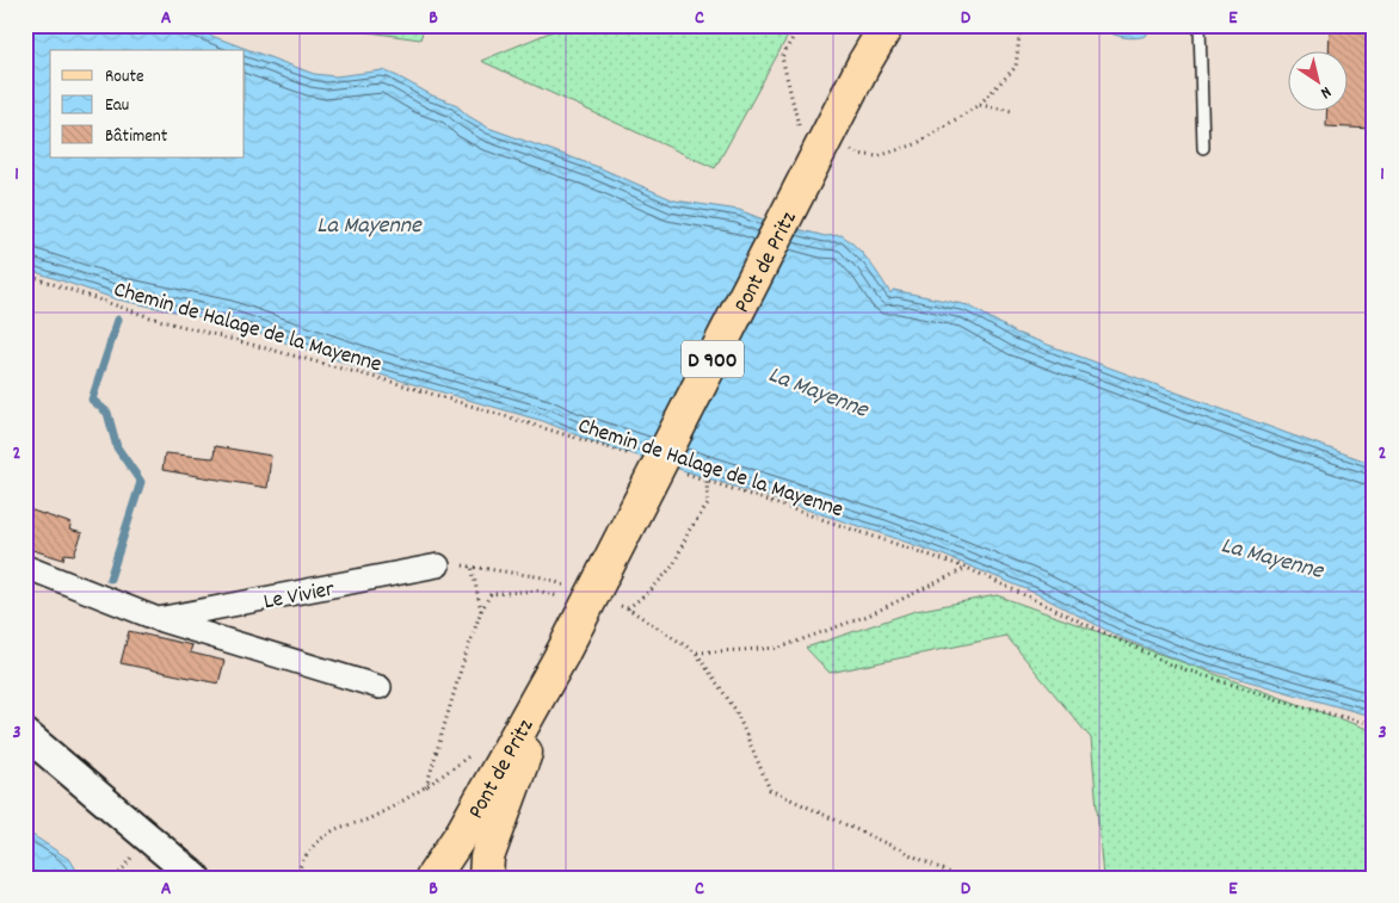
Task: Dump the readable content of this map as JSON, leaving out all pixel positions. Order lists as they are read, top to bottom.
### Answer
{
  "streets": {
    "main road": ["Pont de Pritz", "D 900"],
    "street": ["Le Vivier"],
    "path": ["Chemin de Halage de la Mayenne"]
  },
  "water": ["La Mayenne"],
  "legend": ["Route", "Eau", "Bâtiment"],
  "north": "bottom right",
  "grid": {
    "columns": [
      "A",
      "B",
      "C",
      "D",
      "E"
    ],
    "rows": ["1", "2", "3"]
  }
}
